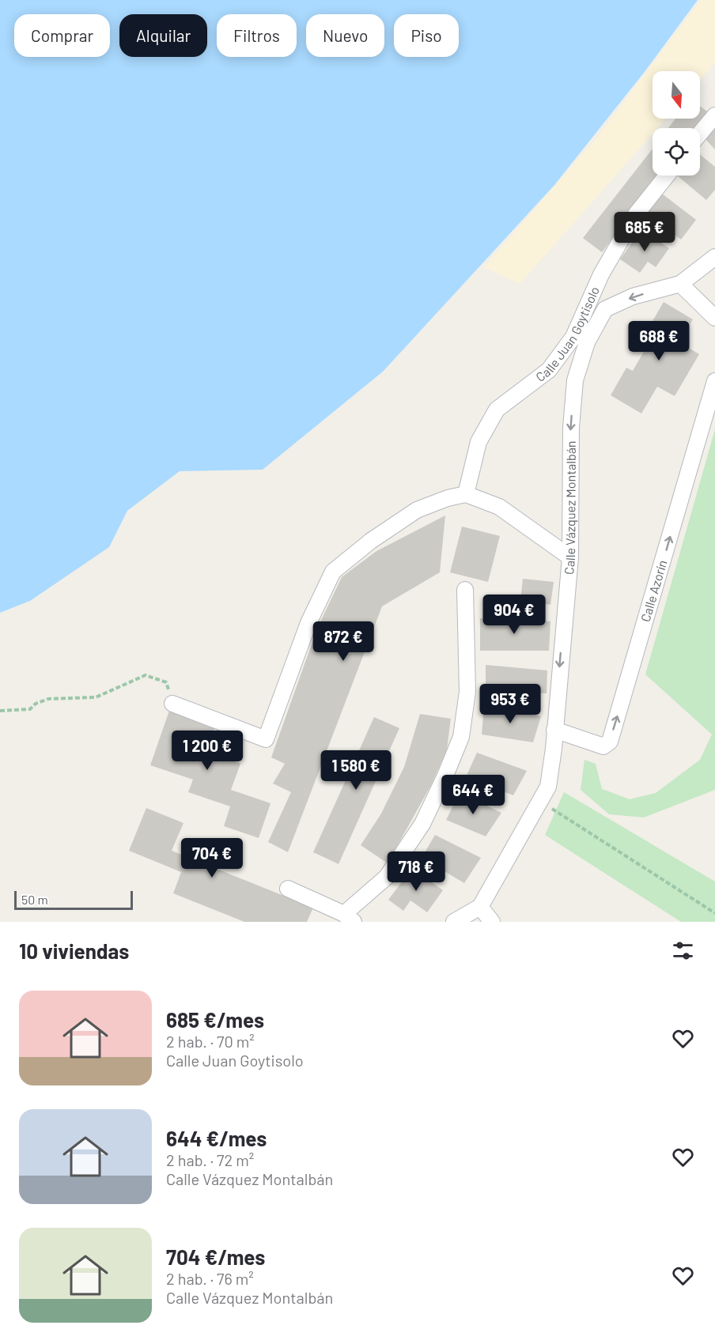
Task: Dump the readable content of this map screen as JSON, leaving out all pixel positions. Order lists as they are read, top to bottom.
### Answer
{
  "streets": {
    "street": ["Calle Juan Goytisolo", "Calle Vázquez Montalbán", "Calle Azorín"]
  },
  "crossings": [
    ["Calle Vázquez Montalbán", "Calle Azorín"]
  ],
  "one_way": ["Calle Vázquez Montalbán", "Calle Azorín"],
  "scale_bar": "50 m",
  "north": "bottom",
  "page": {
    "chip": [
      "Comprar",
      "Alquilar",
      "Filtros",
      "Nuevo",
      "Piso"
    ],
    "price": [
      "685 €",
      "688 €",
      "904 €",
      "872 €",
      "953 €",
      "1 200 €",
      "1 580 €",
      "644 €",
      "704 €",
      "718 €"
    ],
    "scale": "50 m",
    "heading": "10 viviendas",
    "list": [
      {
        "name": "685 €/mes",
        "note": "2 hab. · 70 m² · Calle Juan Goytisolo"
      },
      {
        "name": "644 €/mes",
        "note": "2 hab. · 72 m² · Calle Vázquez Montalbán"
      },
      {
        "name": "704 €/mes",
        "note": "2 hab. · 76 m² · Calle Vázquez Montalbán"
      }
    ]
  }
}
